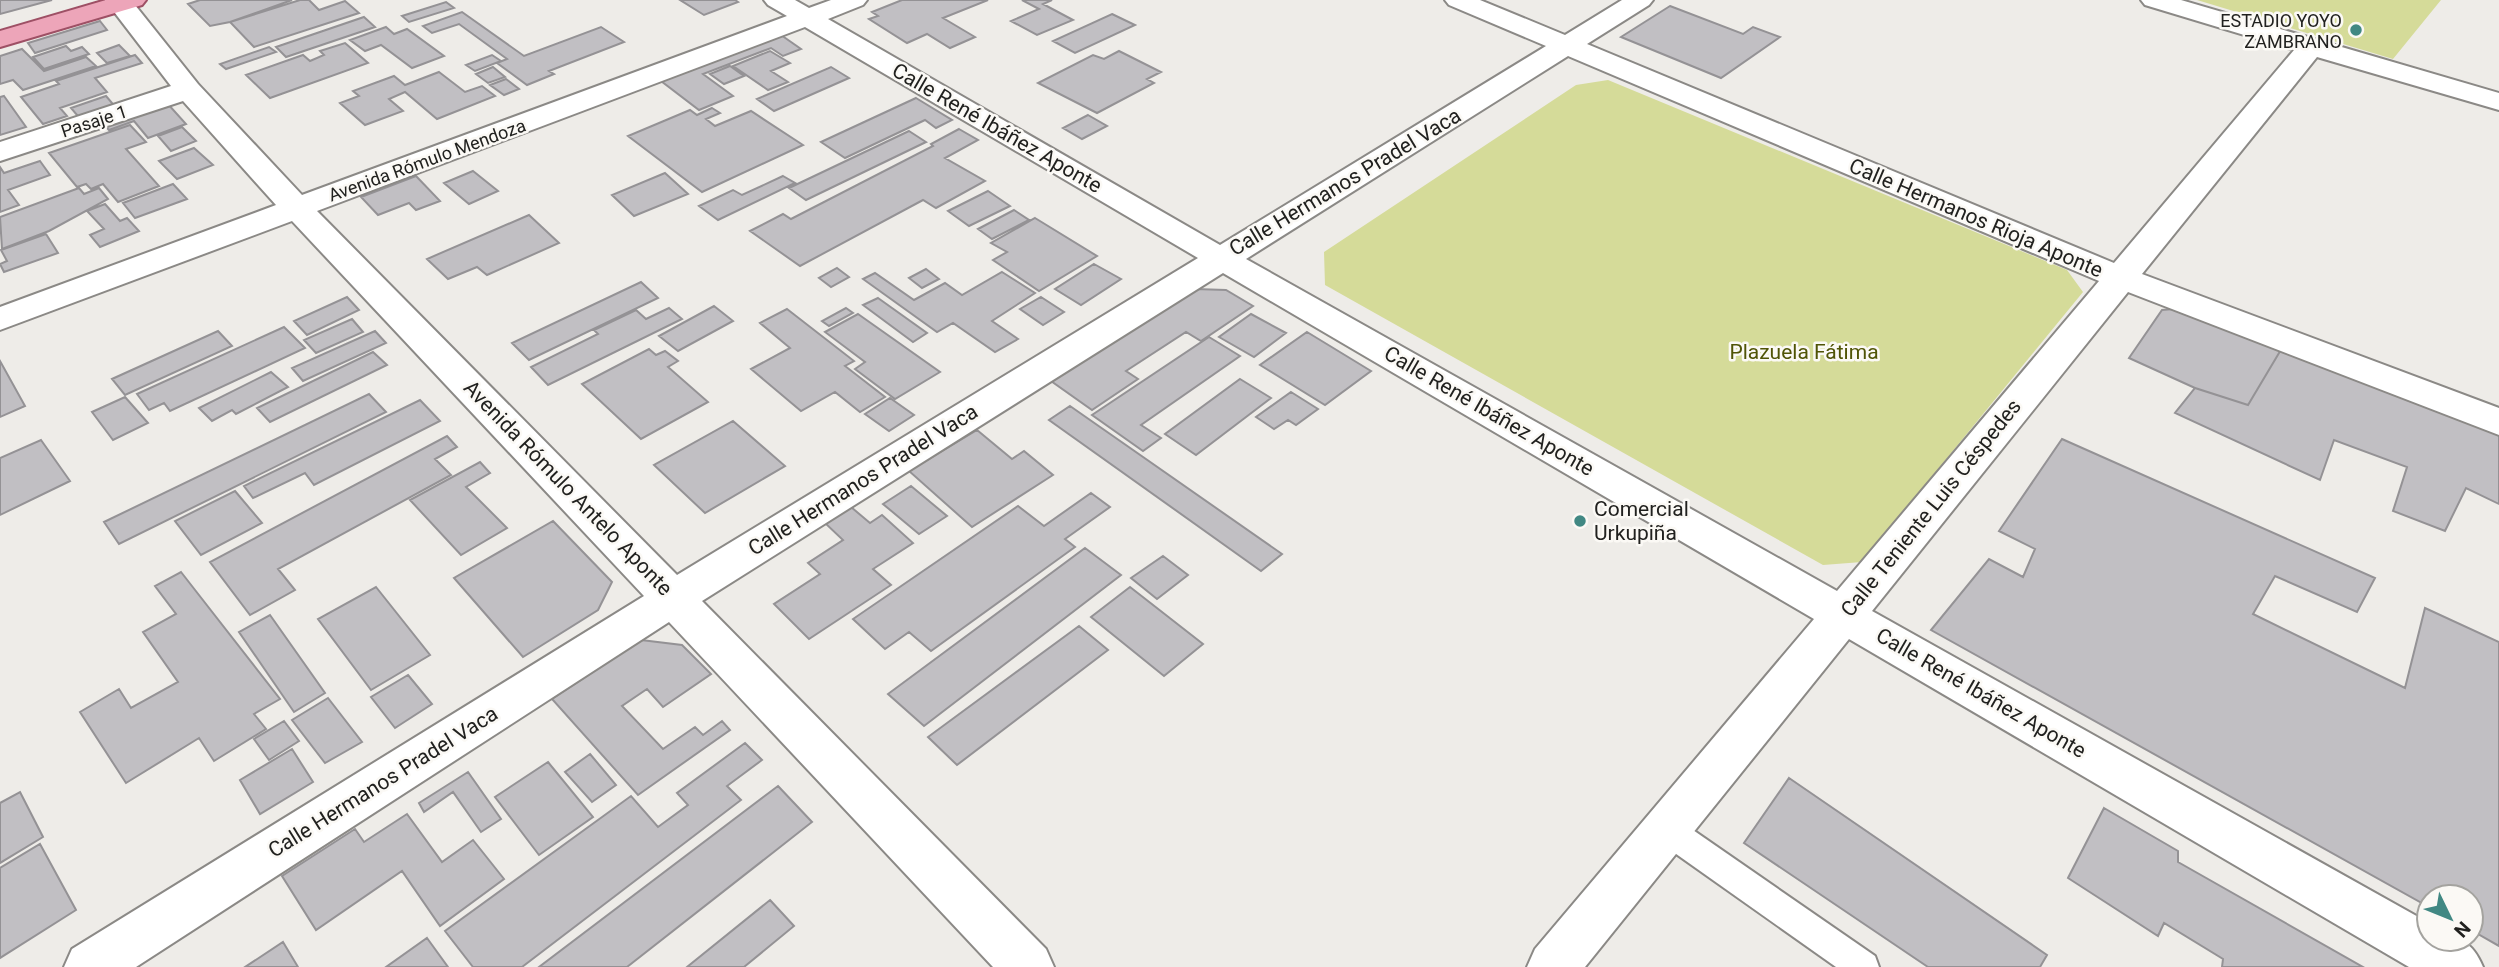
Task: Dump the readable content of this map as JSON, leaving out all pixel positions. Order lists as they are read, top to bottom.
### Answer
{
  "streets": {
    "street": [
      "Pasaje 1",
      "Calle René Ibáñez Aponte",
      "Avenida Rómulo Mendoza",
      "Calle Hermanos Pradel Vaca",
      "Calle Hermanos Rioja Aponte",
      "Avenida Rómulo Antelo Aponte",
      "Calle Teniente Luis Céspedes"
    ]
  },
  "crossings": [
    ["Pasaje 1", "Avenida Rómulo Antelo Aponte"],
    ["Calle René Ibáñez Aponte", "Avenida Rómulo Mendoza"],
    ["Calle René Ibáñez Aponte", "Calle Hermanos Pradel Vaca"],
    ["Calle René Ibáñez Aponte", "Calle Teniente Luis Céspedes"],
    ["Avenida Rómulo Mendoza", "Avenida Rómulo Antelo Aponte"],
    ["Calle Hermanos Pradel Vaca", "Calle Hermanos Rioja Aponte"],
    ["Calle Hermanos Pradel Vaca", "Avenida Rómulo Antelo Aponte"],
    ["Calle Hermanos Rioja Aponte", "Calle Teniente Luis Céspedes"]
  ],
  "parks": ["Plazuela Fátima"],
  "places": ["ESTADIO YOYO ZAMBRANO", "Comercial Urkupiña"],
  "north": "bottom right"
}
